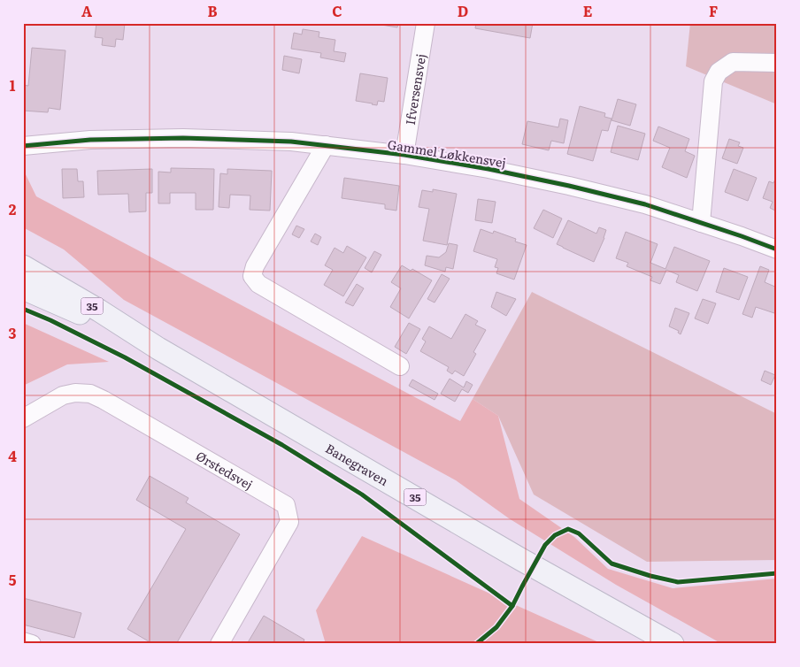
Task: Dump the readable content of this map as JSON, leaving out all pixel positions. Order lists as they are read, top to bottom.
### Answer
{
  "streets": {
    "main road": ["35", "Banegraven"],
    "street": ["Ifversensvej", "Gammel Løkkensvej", "Ørstedsvej"]
  },
  "crossings": [
    ["Ifversensvej", "Gammel Løkkensvej"]
  ],
  "grid": {
    "columns": [
      "A",
      "B",
      "C",
      "D",
      "E",
      "F"
    ],
    "rows": [
      "1",
      "2",
      "3",
      "4",
      "5"
    ]
  }
}
